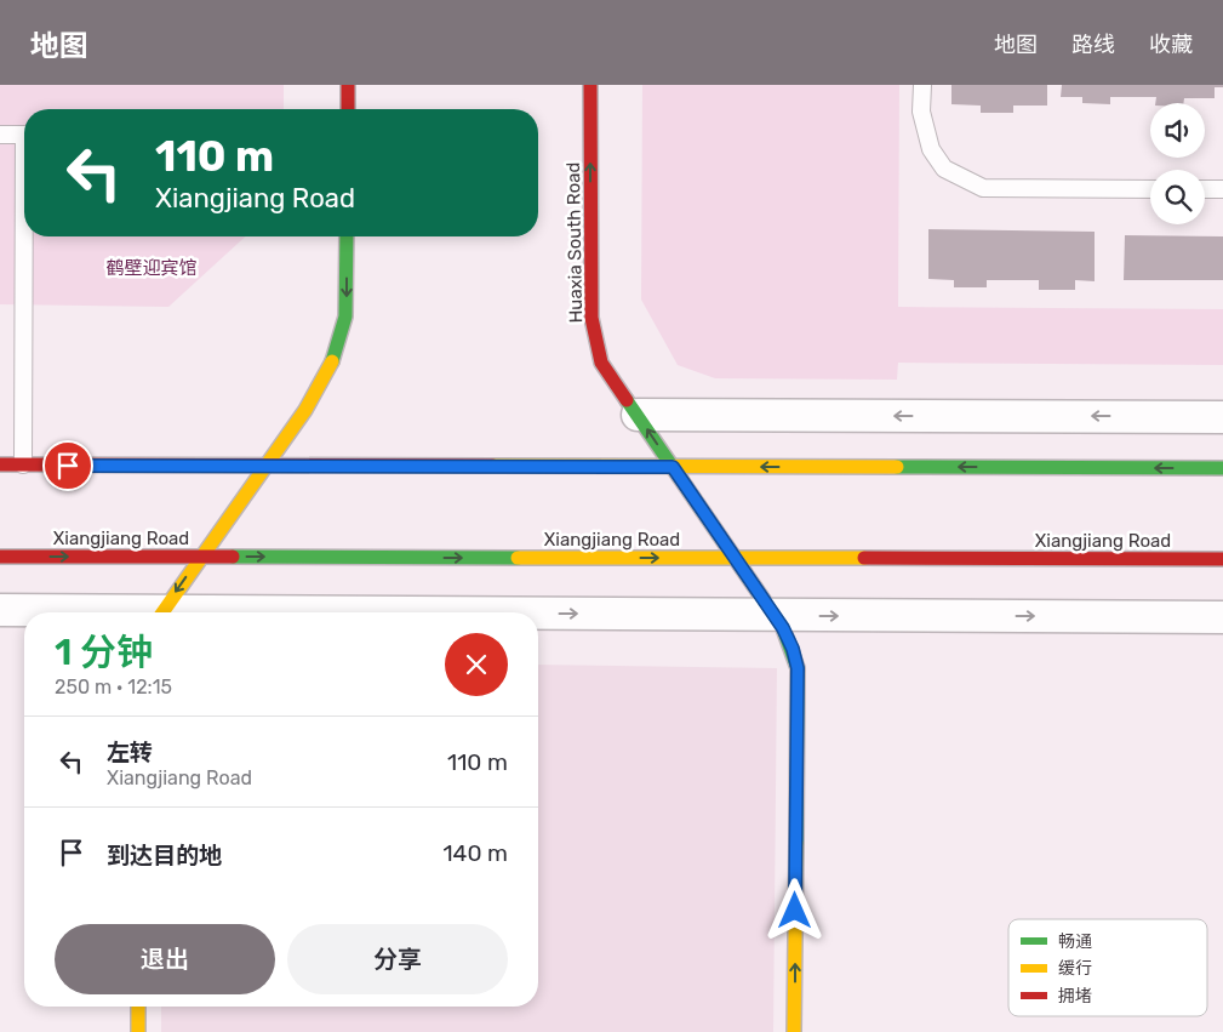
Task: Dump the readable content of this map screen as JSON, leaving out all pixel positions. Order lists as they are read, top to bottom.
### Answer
{
  "streets": {
    "main road": ["Huaxia South Road", "Xiangjiang Road"]
  },
  "crossings": [
    ["Huaxia South Road", "Xiangjiang Road"]
  ],
  "one_way": ["Huaxia South Road"],
  "parks": ["鹤壁迎宾馆"],
  "legend": ["畅通", "缓行", "拥堵"],
  "page": {
    "header": "地图",
    "nav": ["地图", "路线", "收藏"],
    "turn": ["110 m", "Xiangjiang Road"],
    "heading": ["1 分钟", "250 m · 12:15"],
    "list": [
      {
        "name": "左转",
        "note": "Xiangjiang Road",
        "value": "110 m"
      },
      {
        "name": "到达目的地",
        "value": "140 m"
      }
    ],
    "buttons": ["退出", "分享"]
  }
}
